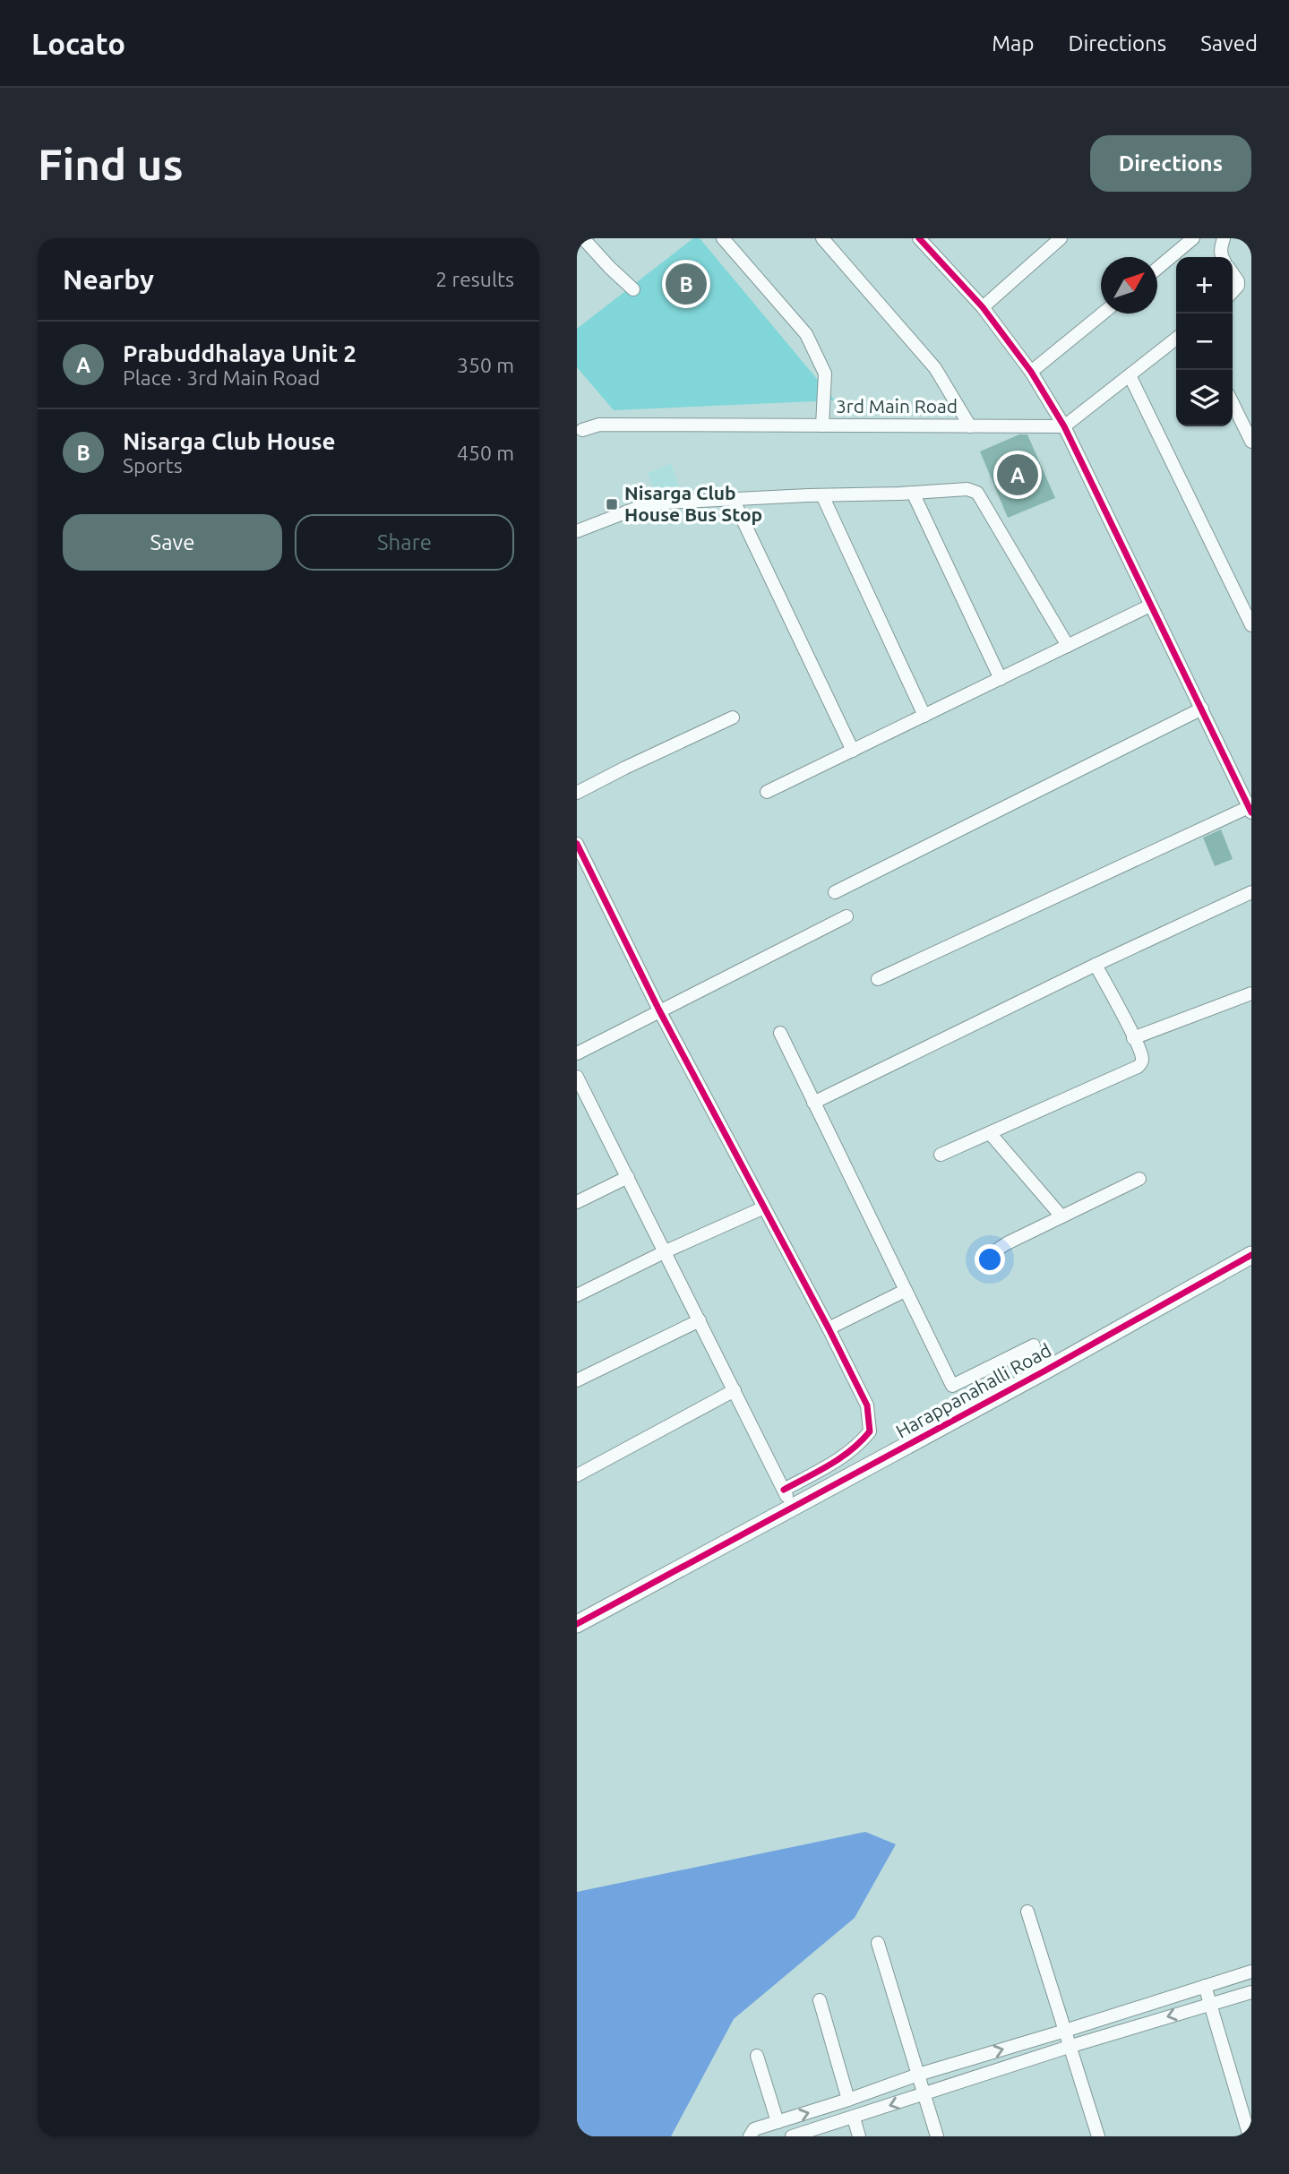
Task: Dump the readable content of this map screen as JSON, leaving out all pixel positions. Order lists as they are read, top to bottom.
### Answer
{
  "streets": {
    "street": ["3rd Main Road", "Harappanahalli Road"]
  },
  "places": {
    "transit": ["Nisarga Club House Bus Stop"]
  },
  "north": "top right",
  "page": {
    "header": "Locato",
    "nav": ["Map", "Directions", "Saved"],
    "buttons": [
      "Directions",
      ["Save", "Share"]
    ],
    "title": "Find us",
    "heading": ["Nearby", "2 results"],
    "map_buttons": ["+", "−"],
    "pins": ["B", "A"],
    "list": [
      {
        "mark": "A",
        "name": "Prabuddhalaya Unit 2",
        "note": "Place · 3rd Main Road",
        "value": "350 m"
      },
      {
        "mark": "B",
        "name": "Nisarga Club House",
        "note": "Sports",
        "value": "450 m"
      }
    ]
  }
}
